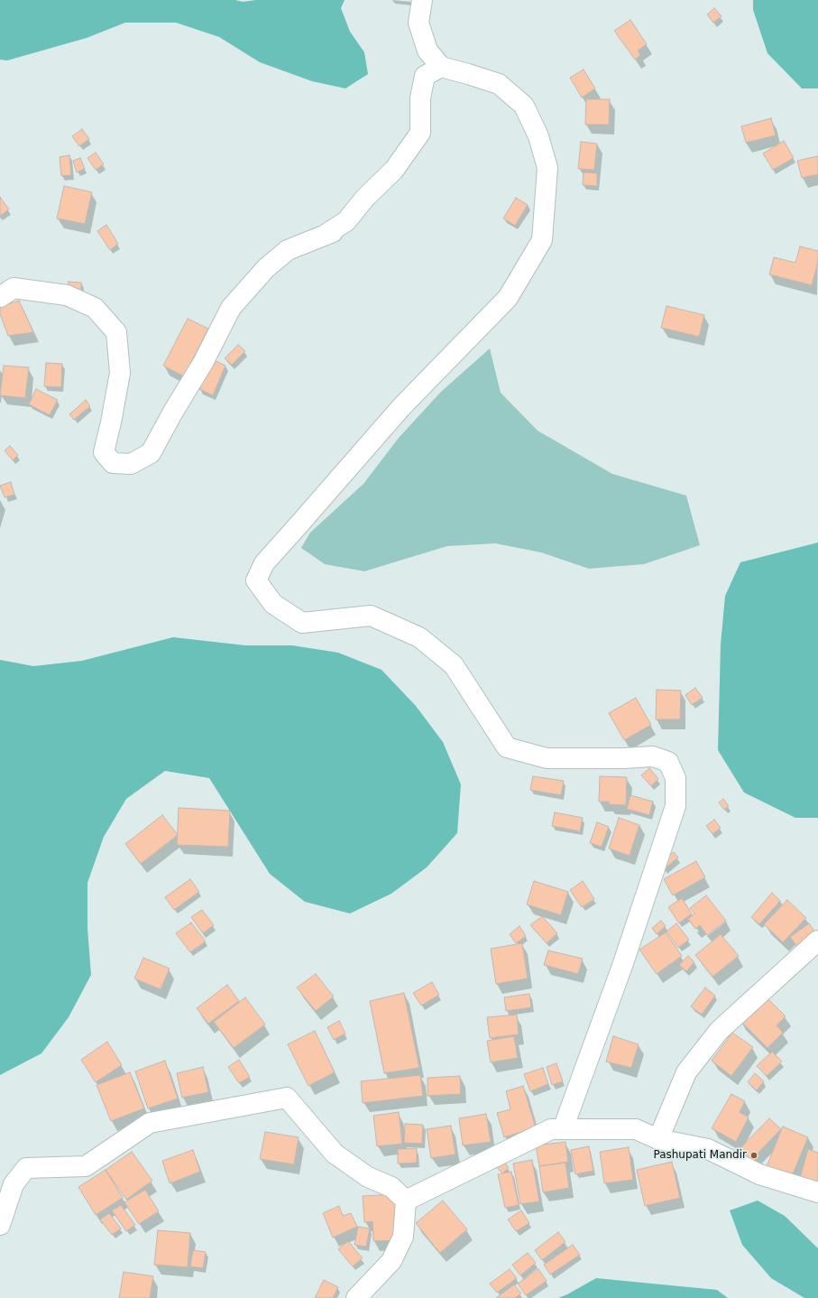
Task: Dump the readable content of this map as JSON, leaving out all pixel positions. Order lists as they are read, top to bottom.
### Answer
{
  "places": ["Pashupati Mandir"]
}
